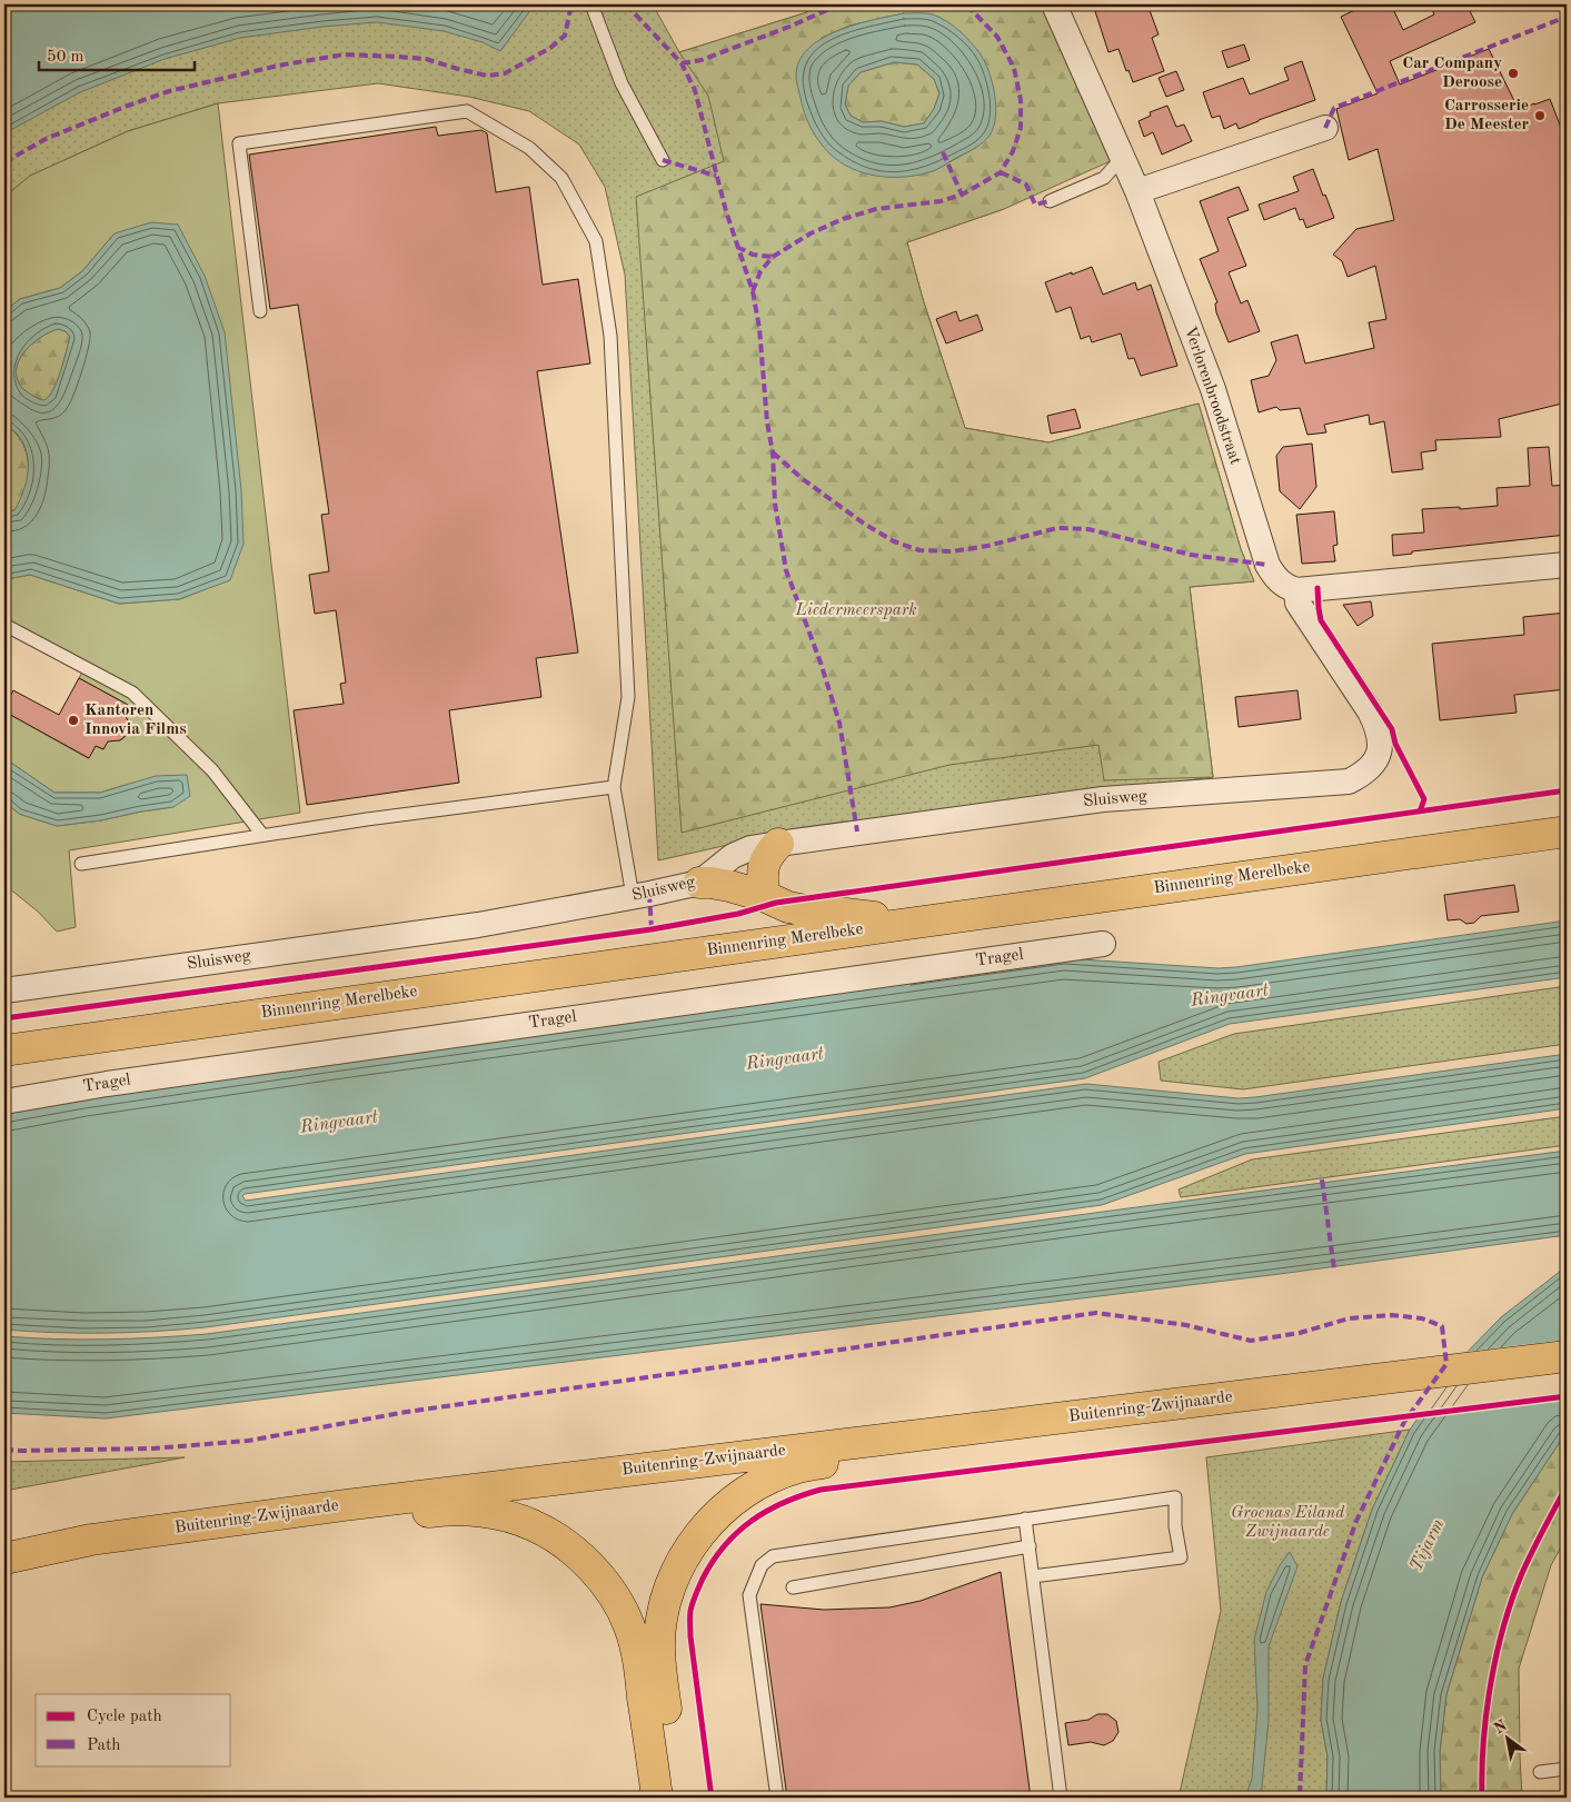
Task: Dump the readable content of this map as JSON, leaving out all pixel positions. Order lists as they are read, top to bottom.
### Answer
{
  "streets": {
    "highway": ["Binnenring Merelbeke", "Buitenring-Zwijnaarde"],
    "street": ["Verlorenbroodstraat", "Sluisweg", "Tragel"]
  },
  "crossings": [
    ["Verlorenbroodstraat", "Sluisweg"]
  ],
  "water": ["Ringvaart", "Tijarm"],
  "parks": ["Liedermeerspark", "Groenas Eiland Zwijnaarde"],
  "places": ["Car Company Deroose", "Carrosserie De Meester", "Kantoren Innovia Films"],
  "legend": ["Cycle path", "Path"],
  "scale_bar": "50 m",
  "north": "top left"
}
